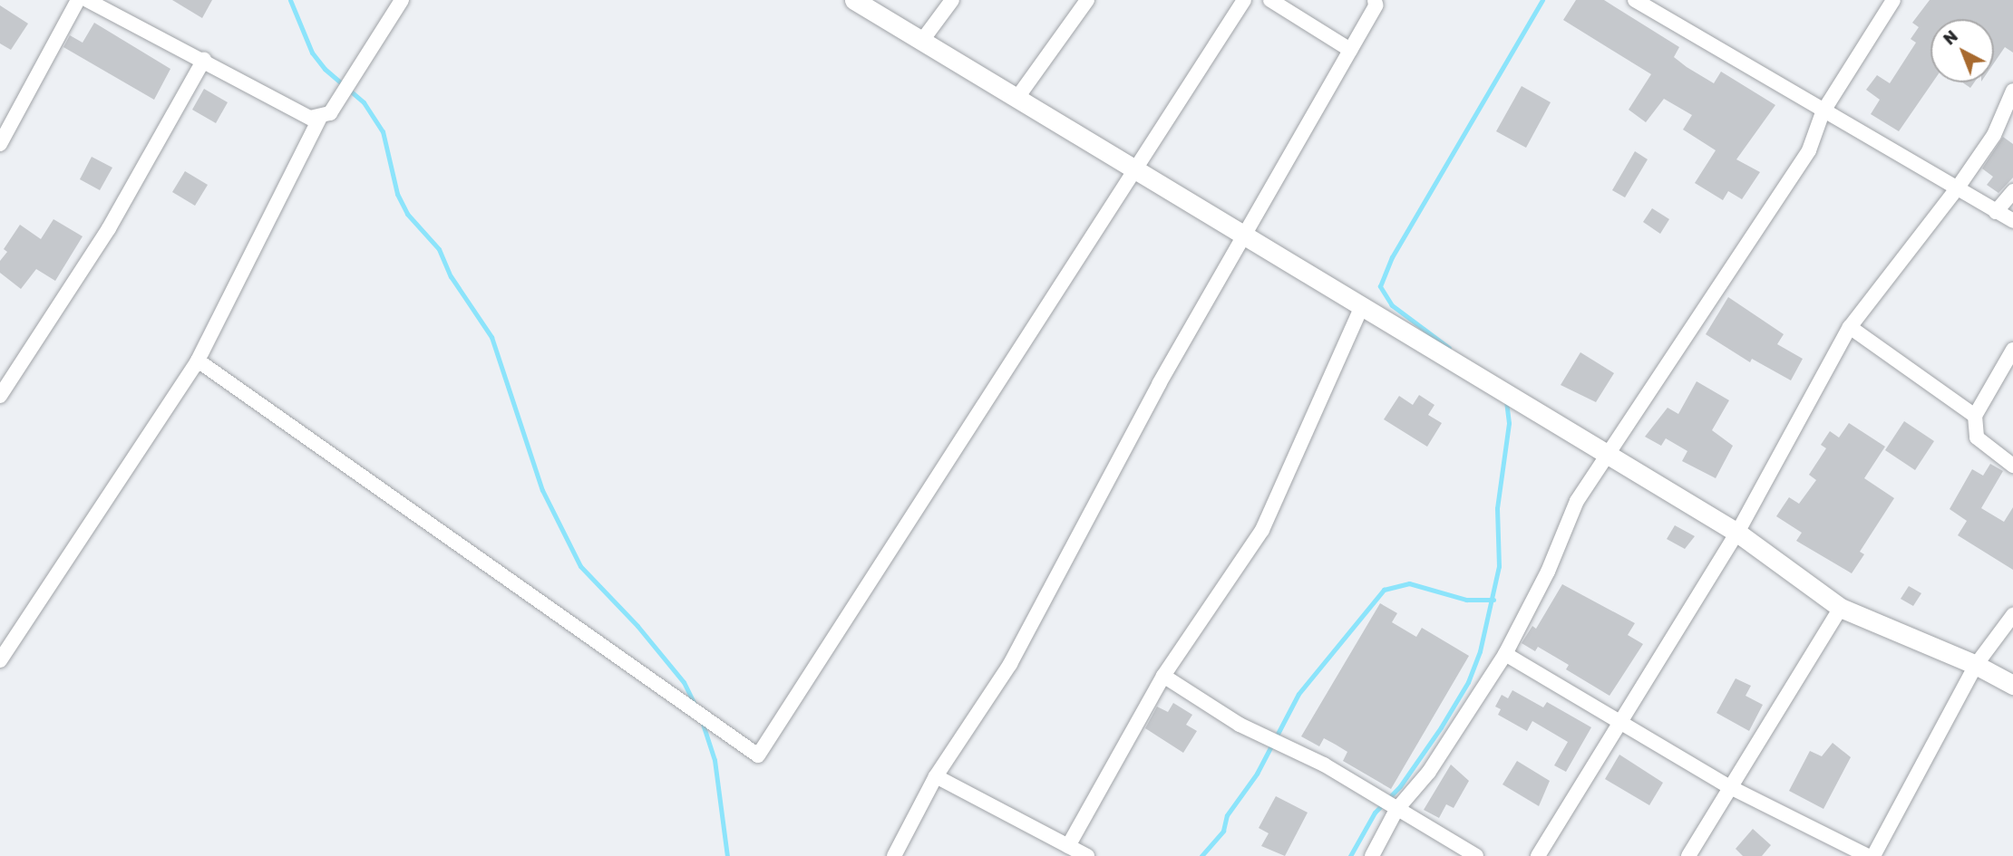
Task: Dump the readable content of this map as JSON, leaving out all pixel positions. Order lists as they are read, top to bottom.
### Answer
{
  "north": "top left"
}
